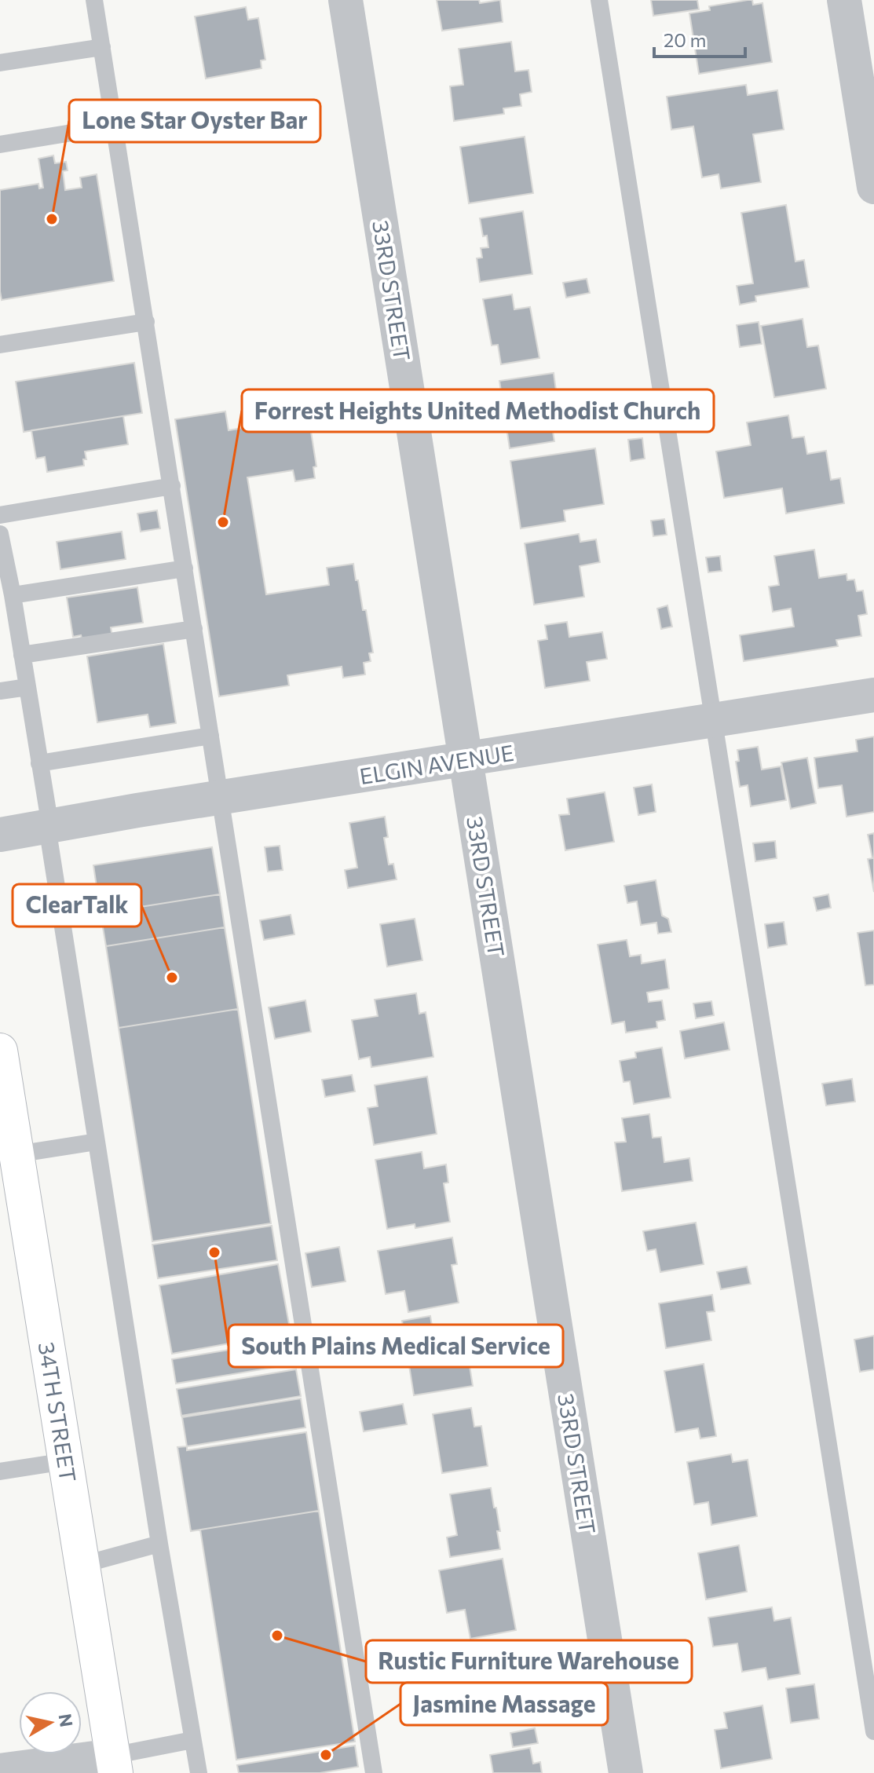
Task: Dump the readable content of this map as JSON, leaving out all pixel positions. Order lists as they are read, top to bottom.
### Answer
{
  "streets": {
    "main road": ["34TH STREET"],
    "street": ["33RD STREET", "ELGIN AVENUE"]
  },
  "crossings": [
    ["33RD STREET", "ELGIN AVENUE"]
  ],
  "places": [
    "Lone Star Oyster Bar",
    "Forrest Heights United Methodist Church",
    "ClearTalk",
    "South Plains Medical Service",
    "Rustic Furniture Warehouse",
    "Jasmine Massage"
  ],
  "scale_bar": "20 m",
  "north": "right"
}
